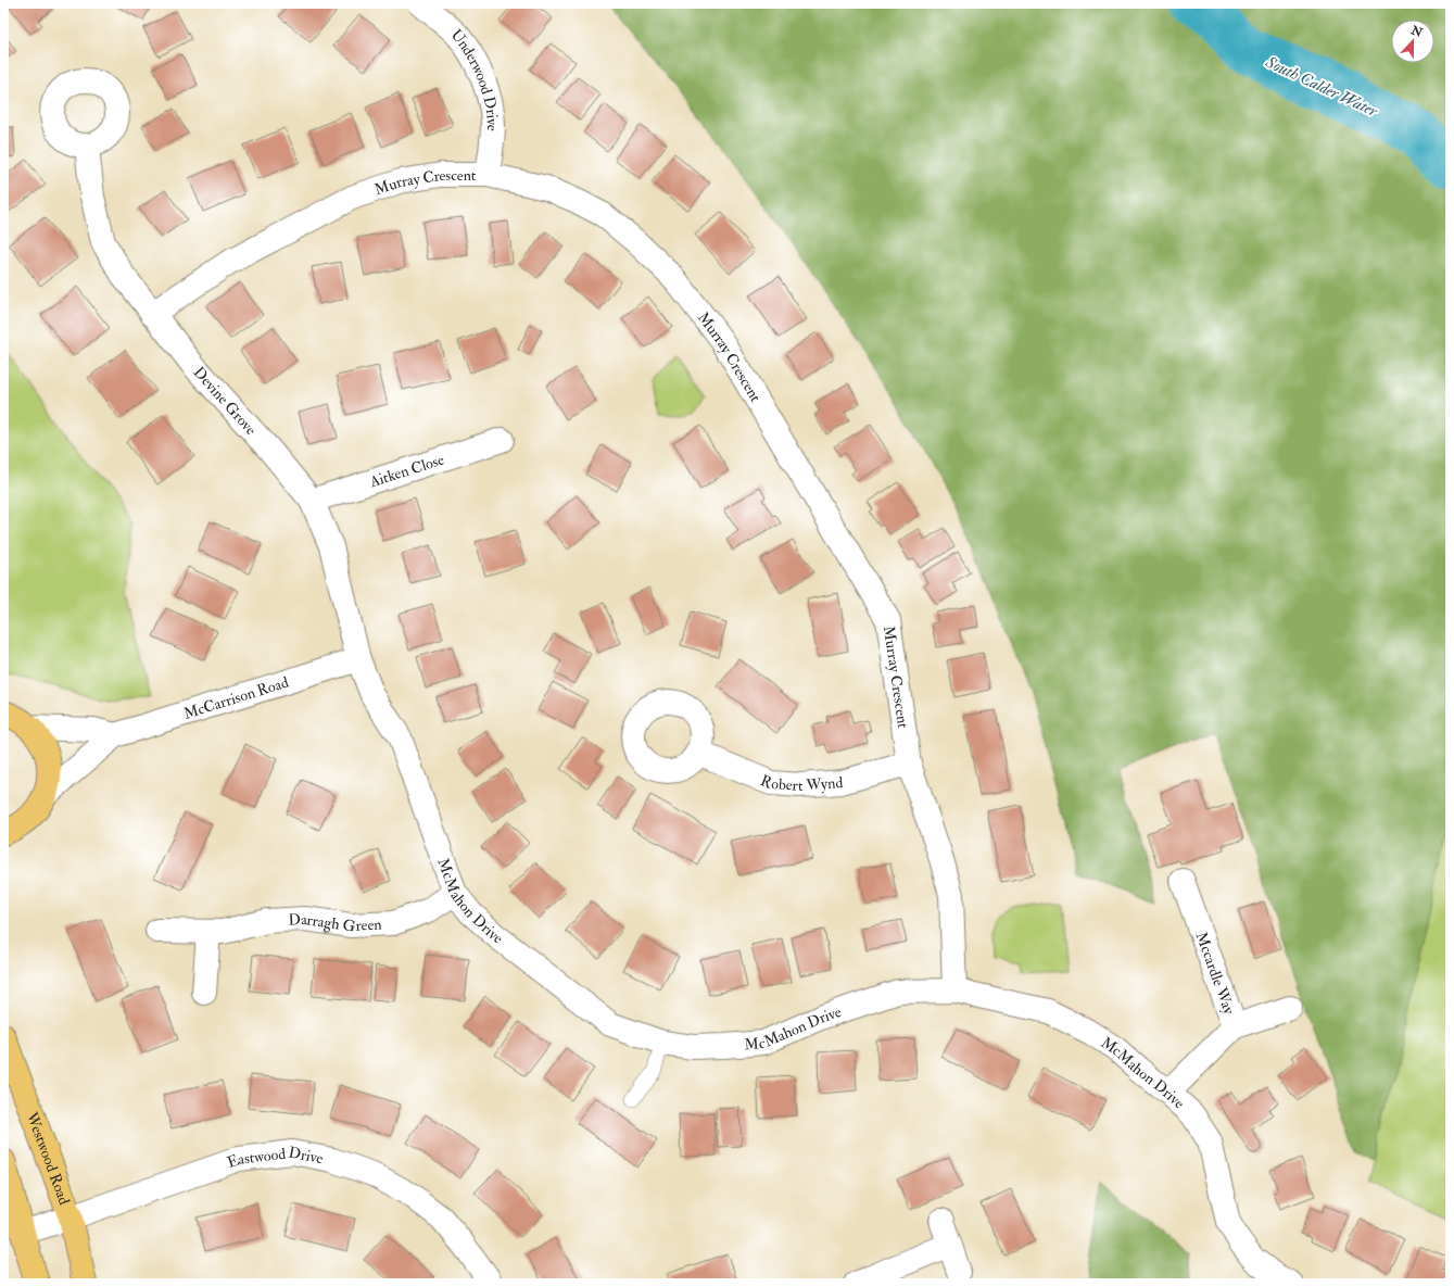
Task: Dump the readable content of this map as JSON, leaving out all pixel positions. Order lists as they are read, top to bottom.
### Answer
{
  "streets": {
    "main road": ["Westwood Road"],
    "street": [
      "Underwood Drive",
      "Murray Crescent",
      "Devine Grove",
      "Aitken Close",
      "McCarrison Road",
      "Robert Wynd",
      "McMahon Drive",
      "Darragh Green",
      "Mccardle Way",
      "Eastwood Drive"
    ]
  },
  "crossings": [
    ["Underwood Drive", "Murray Crescent"],
    ["Murray Crescent", "Devine Grove"],
    ["Murray Crescent", "Robert Wynd"],
    ["Murray Crescent", "McMahon Drive"],
    ["Devine Grove", "Aitken Close"],
    ["Devine Grove", "McCarrison Road"],
    ["Devine Grove", "McMahon Drive"],
    ["McCarrison Road", "McMahon Drive"],
    ["McMahon Drive", "Darragh Green"],
    ["McMahon Drive", "Mccardle Way"],
    ["Westwood Road", "Eastwood Drive"]
  ],
  "water": ["South Calder Water"],
  "north": "top"
}
